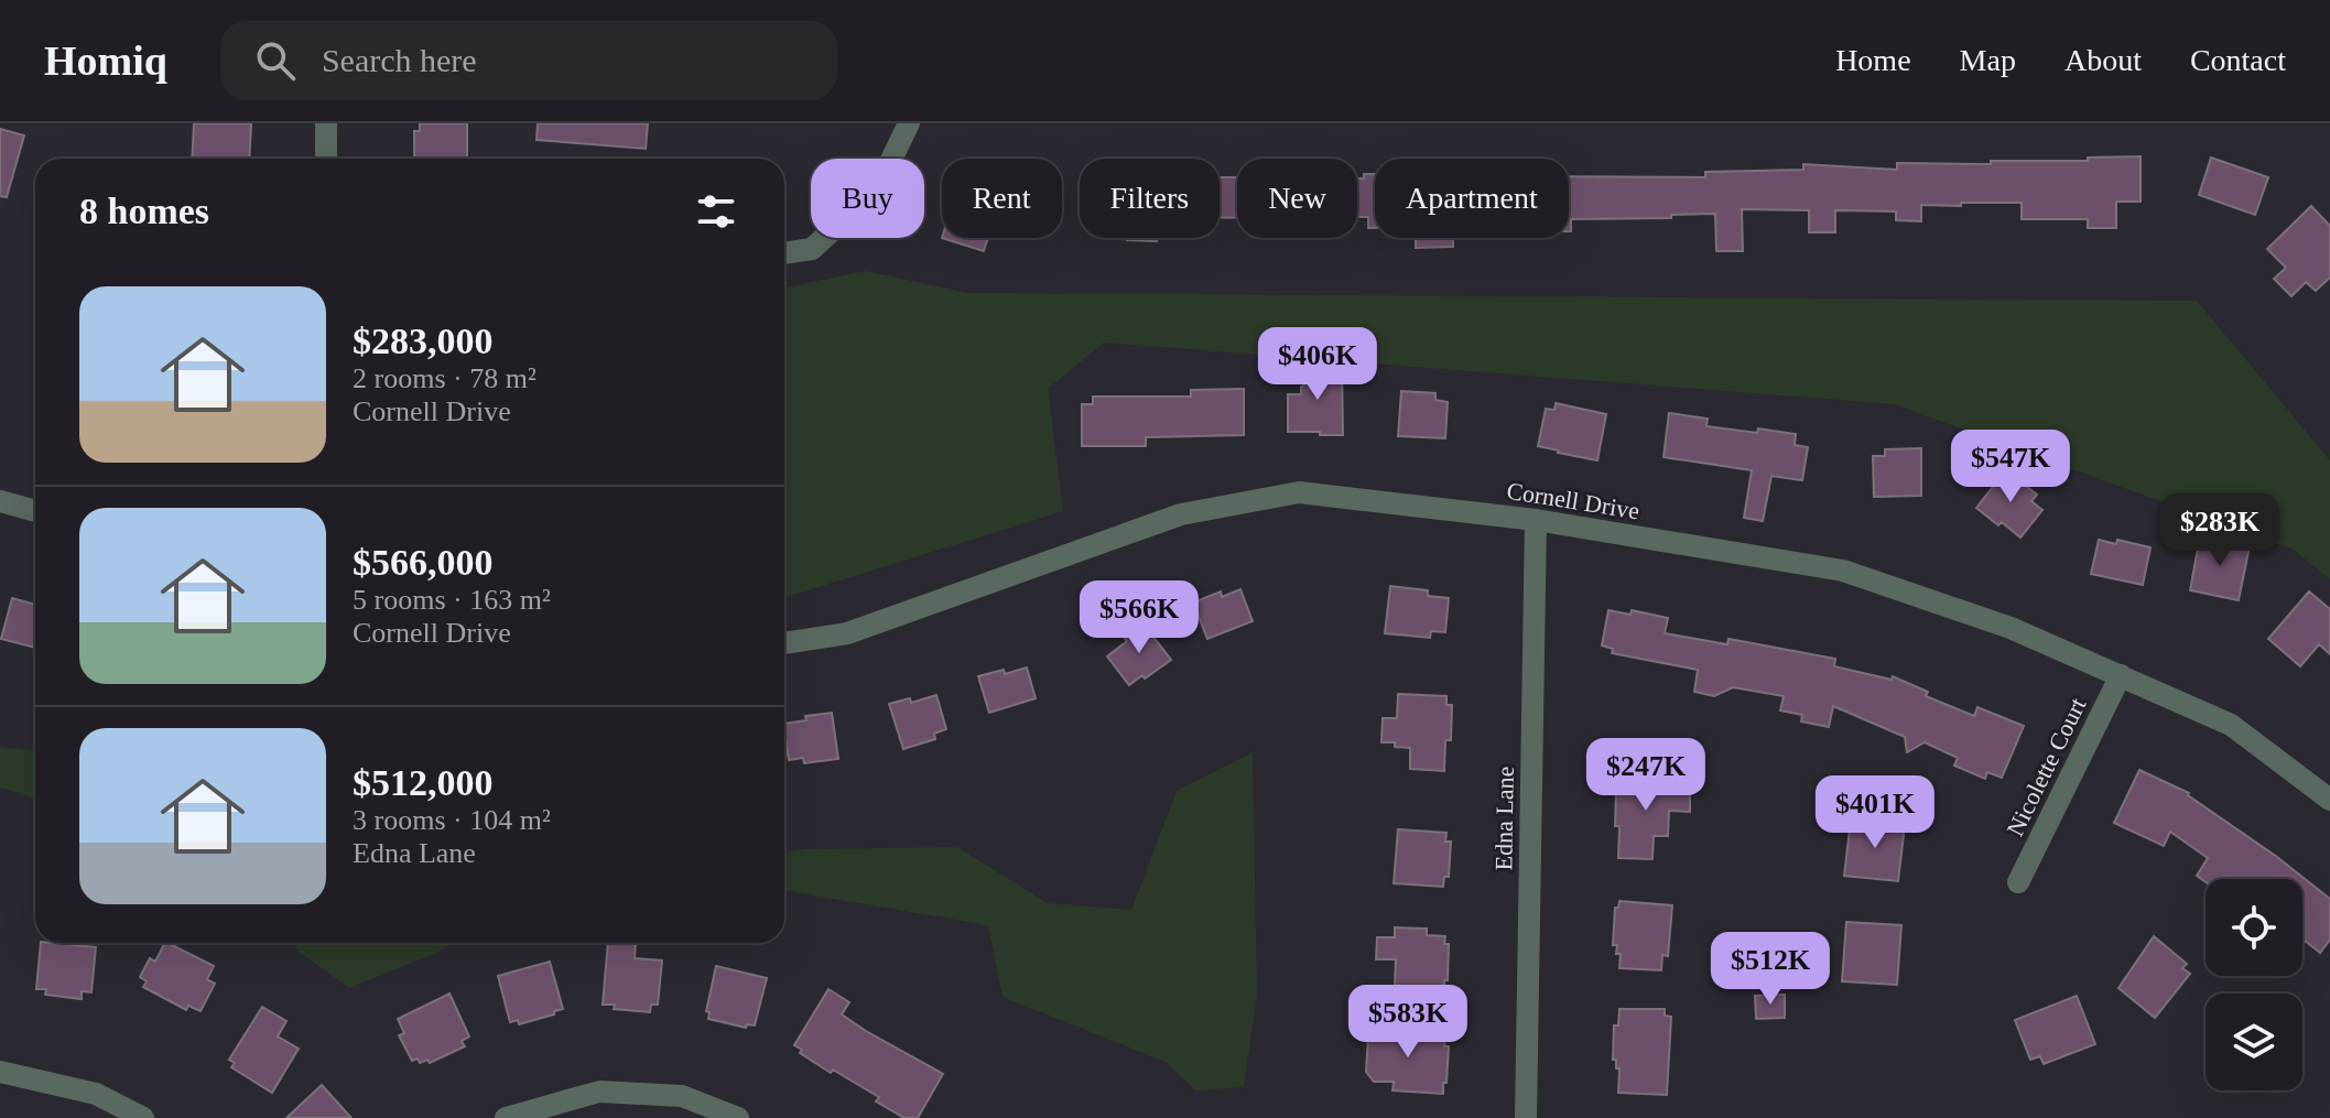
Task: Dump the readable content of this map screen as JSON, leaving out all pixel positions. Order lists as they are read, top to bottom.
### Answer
{
  "streets": {
    "street": ["Cornell Drive", "Nicolette Court", "Edna Lane"]
  },
  "crossings": [
    ["Cornell Drive", "Nicolette Court"],
    ["Cornell Drive", "Edna Lane"]
  ],
  "page": {
    "header": "Homiq",
    "search": "Search here",
    "nav": [
      "Home",
      "Map",
      "About",
      "Contact"
    ],
    "chip": [
      "Buy",
      "Rent",
      "Filters",
      "New",
      "Apartment"
    ],
    "heading": "8 homes",
    "list": [
      {
        "name": "$283,000",
        "note": "2 rooms · 78 m² · Cornell Drive"
      },
      {
        "name": "$566,000",
        "note": "5 rooms · 163 m² · Cornell Drive"
      },
      {
        "name": "$512,000",
        "note": "3 rooms · 104 m² · Edna Lane"
      }
    ],
    "price": [
      "$406K",
      "$547K",
      "$283K",
      "$566K",
      "$247K",
      "$401K",
      "$512K",
      "$583K"
    ]
  }
}
